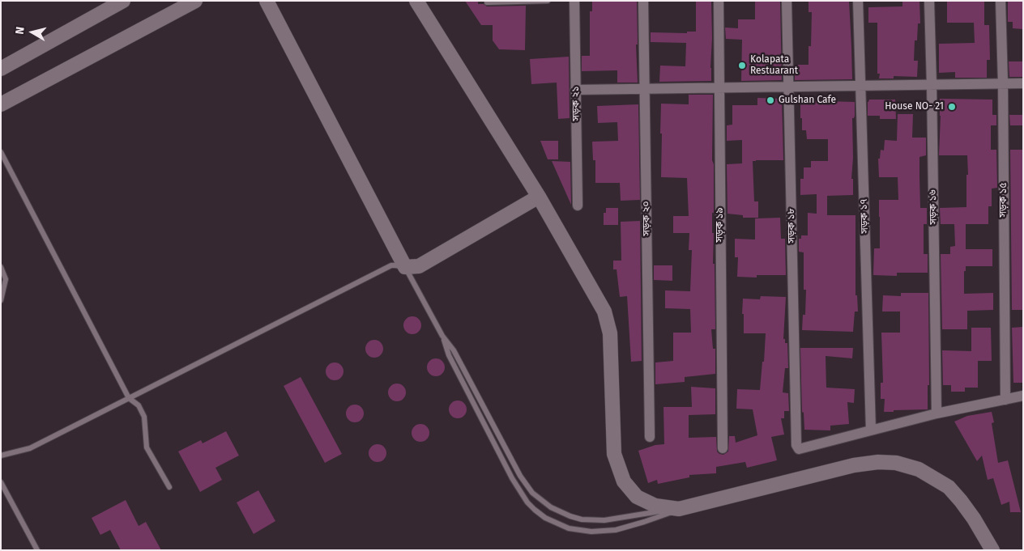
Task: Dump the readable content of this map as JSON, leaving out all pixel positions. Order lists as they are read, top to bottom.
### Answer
{
  "streets": {
    "street": [
      "সড়ক ২১",
      "সড়ক ১৫",
      "সড়ক ১৬",
      "সড়ক ১৭",
      "সড়ক ২০",
      "সড়ক ১৯",
      "সড়ক ১৮"
    ]
  },
  "crossings": [
    ["সড়ক ১৭", "সড়ক ১৮"]
  ],
  "places": ["Kolapata Restuarant", "Gulshan Cafe", "House NO- 21"],
  "north": "left"
}
